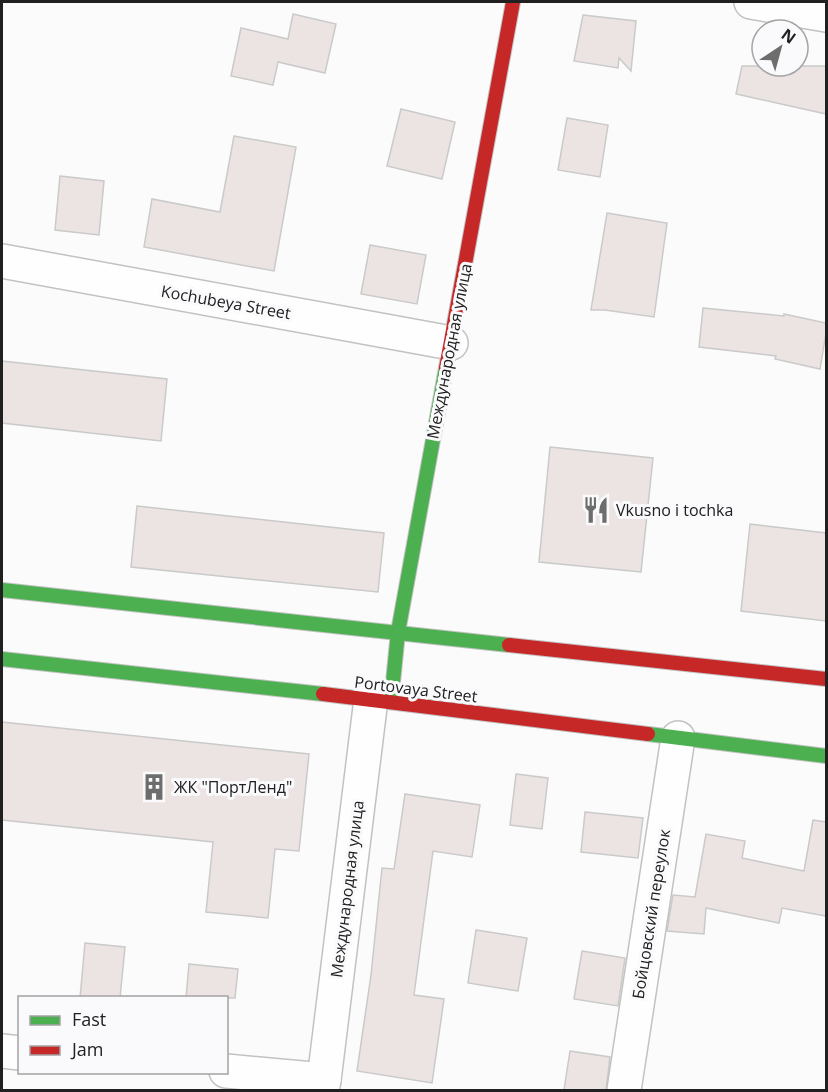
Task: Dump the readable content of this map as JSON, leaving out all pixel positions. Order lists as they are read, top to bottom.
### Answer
{
  "streets": {
    "main road": ["Международная улица", "Portovaya Street"],
    "street": ["Kochubeya Street", "Бойцовский переулок"]
  },
  "crossings": [
    ["Kochubeya Street", "Международная улица"],
    ["Международная улица", "Portovaya Street"],
    ["Portovaya Street", "Бойцовский переулок"]
  ],
  "places": {
    "restaurant": ["Vkusno i tochka"],
    "building": ["ЖК \"ПортЛенд\""]
  },
  "legend": ["Fast", "Jam"],
  "north": "top right"
}
